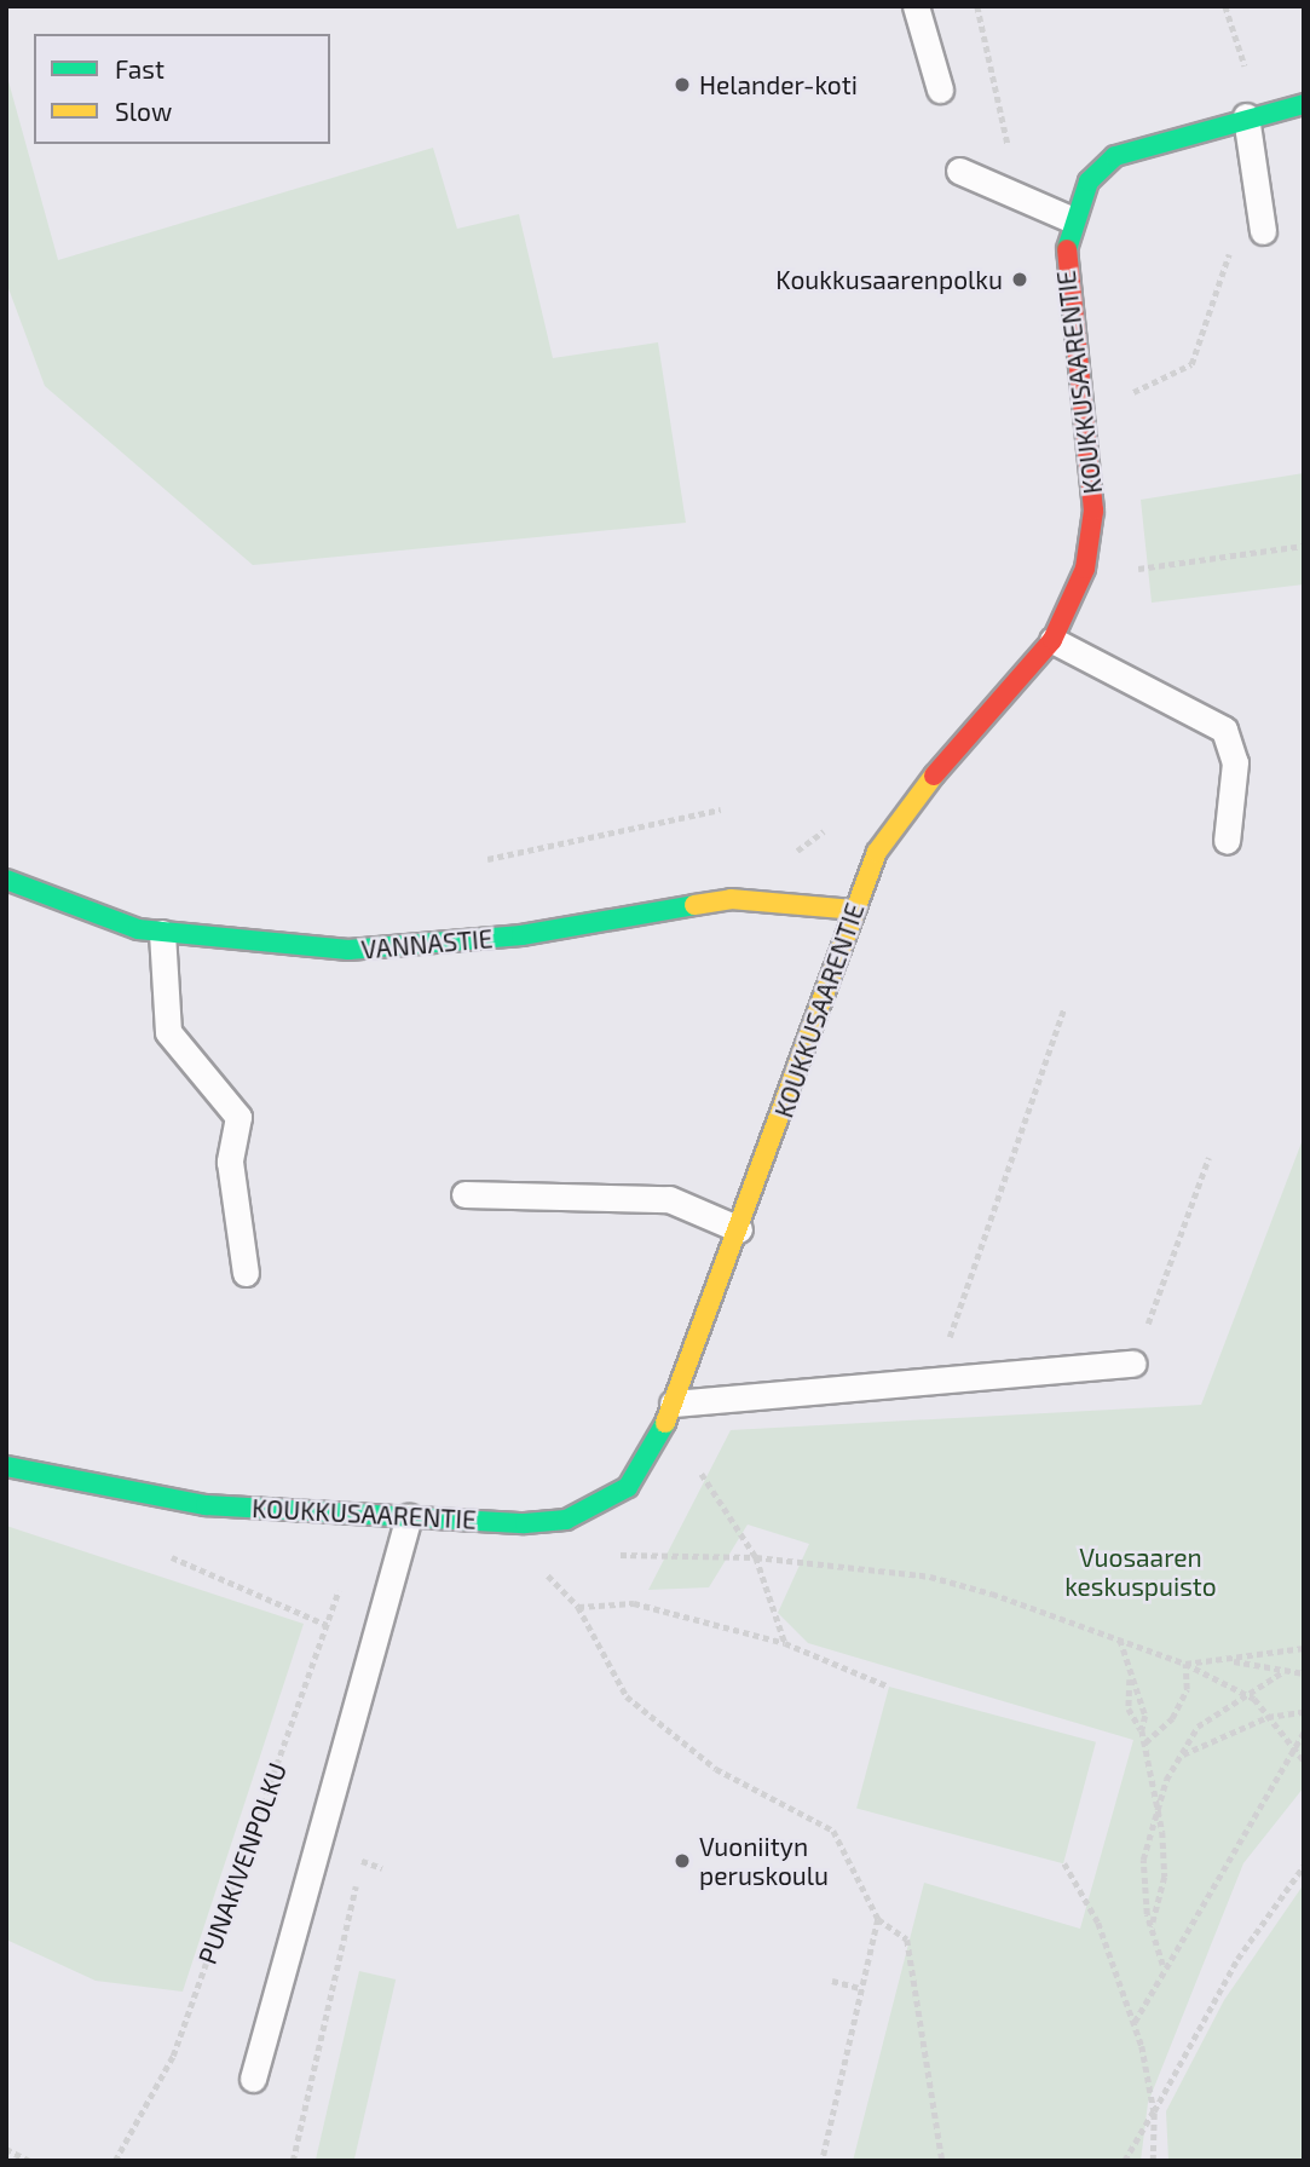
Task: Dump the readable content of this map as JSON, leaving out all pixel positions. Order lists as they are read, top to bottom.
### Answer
{
  "streets": {
    "street": ["KOUKKUSAARENTIE", "VANNASTIE"],
    "path": ["PUNAKIVENPOLKU"]
  },
  "crossings": [
    ["KOUKKUSAARENTIE", "VANNASTIE"]
  ],
  "parks": ["Vuosaaren keskuspuisto"],
  "places": ["Helander-koti", "Koukkusaarenpolku", "Vuoniityn peruskoulu"],
  "legend": ["Fast", "Slow"]
}
